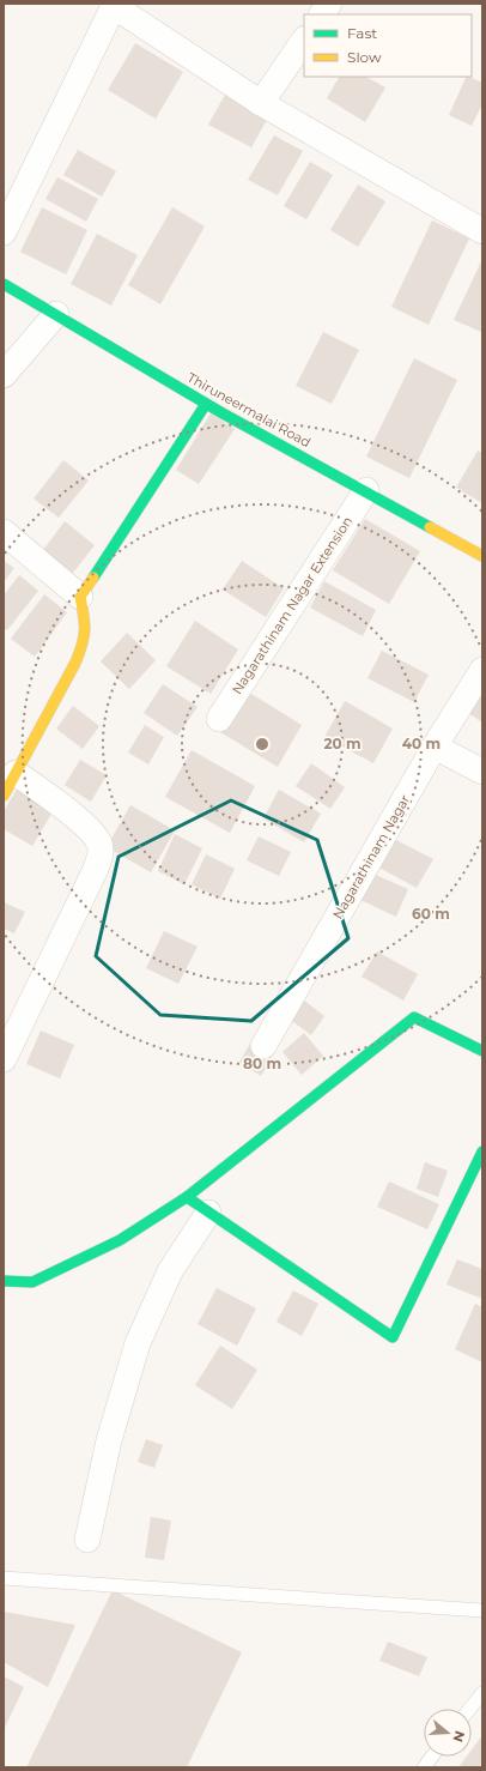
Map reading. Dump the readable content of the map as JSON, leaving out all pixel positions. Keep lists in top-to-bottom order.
{
  "streets": {
    "street": ["Thiruneermalai Road", "Nagarathinam Nagar Extension", "Nagarathinam Nagar"]
  },
  "crossings": [
    ["Thiruneermalai Road", "Nagarathinam Nagar Extension"]
  ],
  "legend": ["Fast", "Slow"],
  "north": "right",
  "rings": [
    "20 m",
    "40 m",
    "60 m",
    "80 m"
  ]
}
